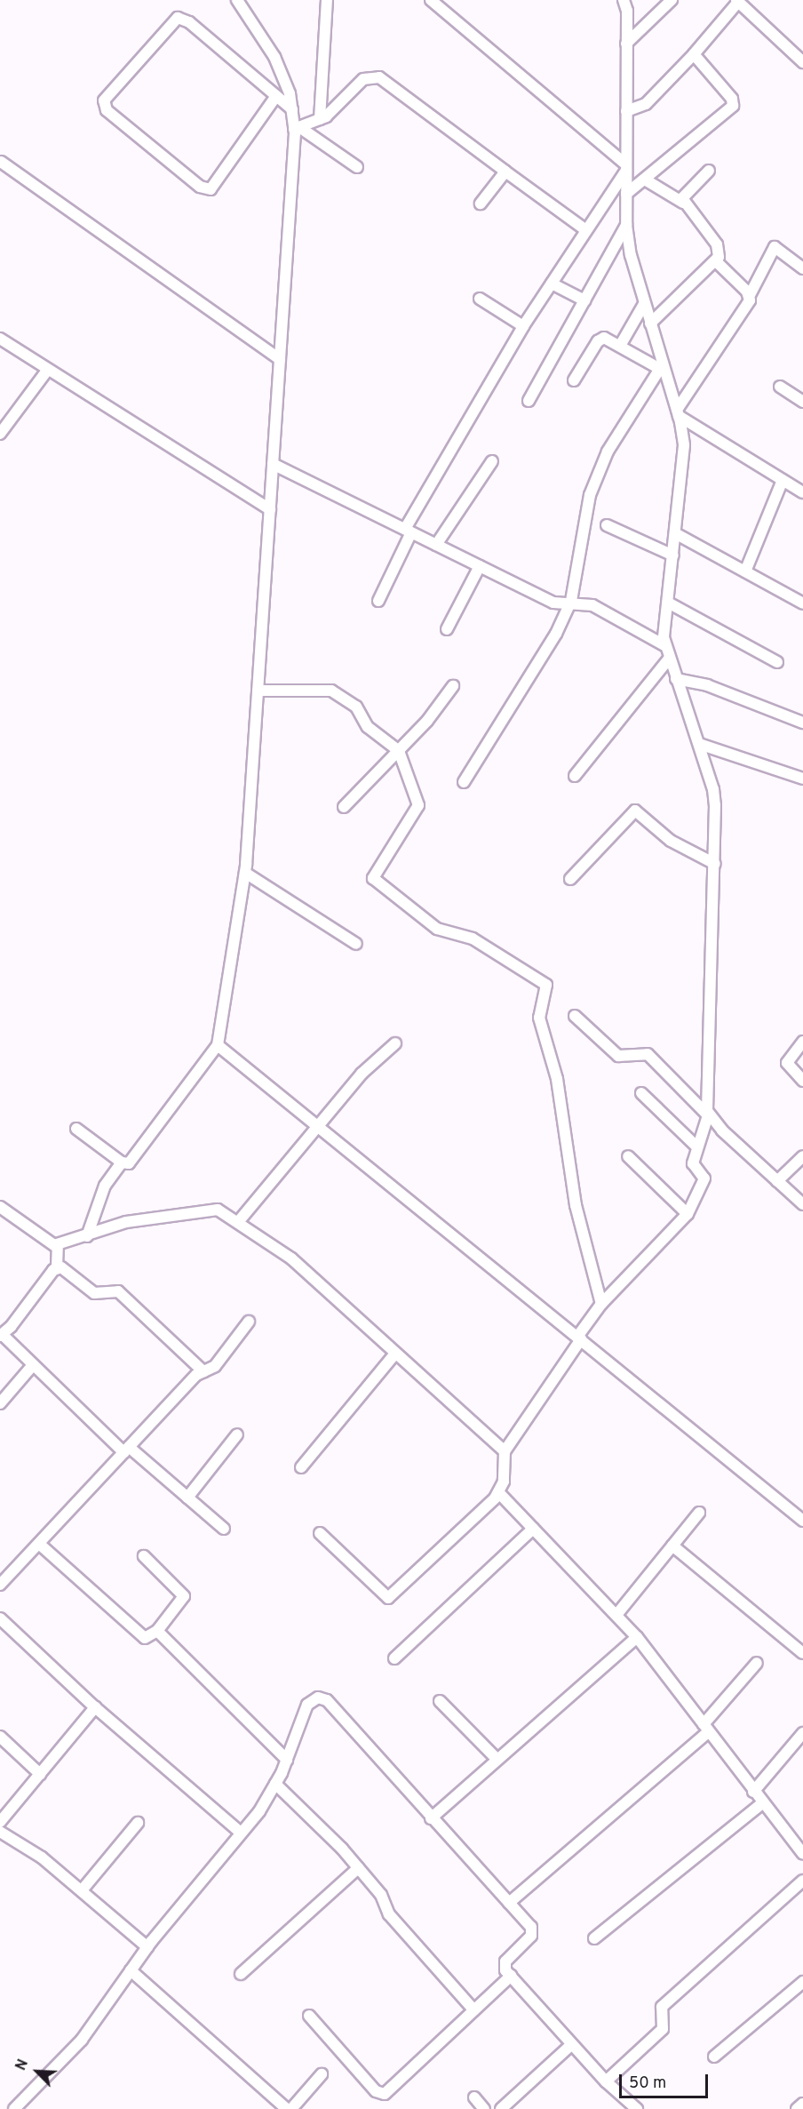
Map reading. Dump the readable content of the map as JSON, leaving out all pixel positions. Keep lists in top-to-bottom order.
{
  "scale_bar": "50 m",
  "north": "top left"
}
